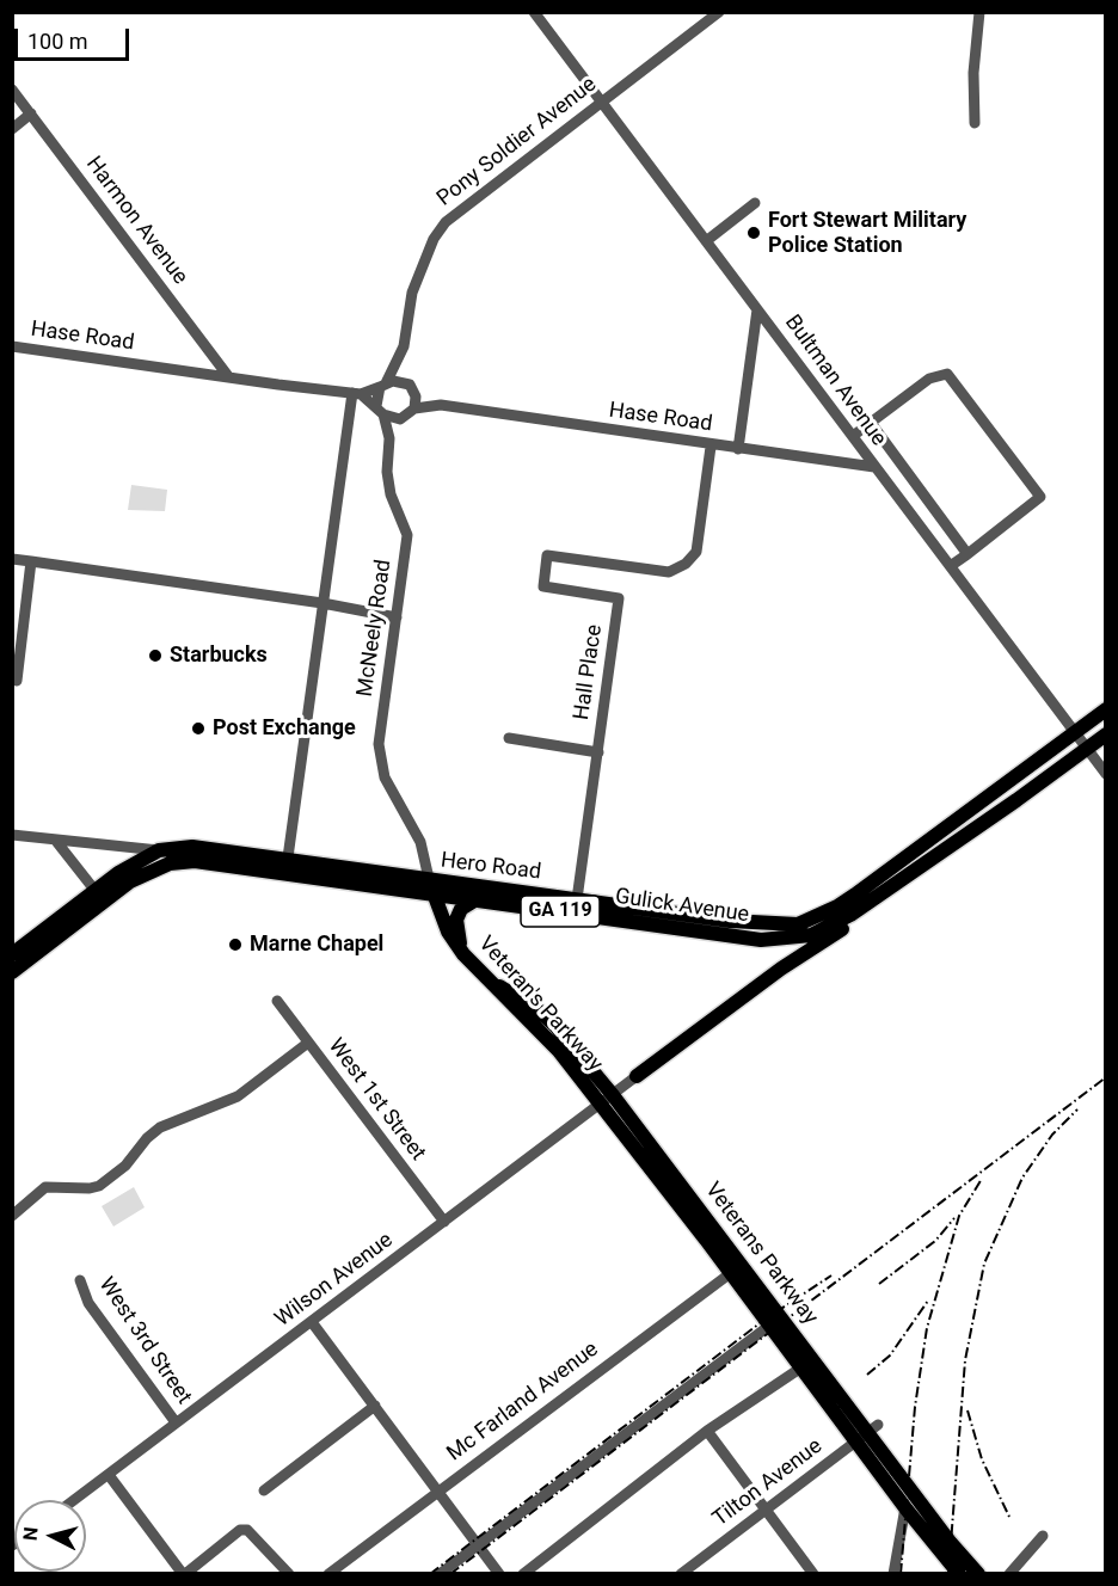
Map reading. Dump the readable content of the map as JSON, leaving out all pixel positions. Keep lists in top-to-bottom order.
{
  "streets": {
    "main road": [
      "Hero Road",
      "Gulick Avenue",
      "GA 119",
      "Veteran's Parkway",
      "Veterans Parkway"
    ],
    "street": [
      "Pony Soldier Avenue",
      "Harmon Avenue",
      "Hase Road",
      "Bultman Avenue",
      "McNeely Road",
      "Hall Place",
      "West 1st Street",
      "Wilson Avenue",
      "West 3rd Street",
      "Mc Farland Avenue",
      "Tilton Avenue"
    ]
  },
  "crossings": [
    ["Pony Soldier Avenue", "Bultman Avenue"],
    ["Harmon Avenue", "Hase Road"],
    ["Hase Road", "Bultman Avenue"],
    ["Hase Road", "Hall Place"],
    ["Bultman Avenue", "Hero Road"],
    ["Bultman Avenue", "Gulick Avenue"],
    ["Bultman Avenue", "GA 119"],
    ["McNeely Road", "Hero Road"],
    ["McNeely Road", "Gulick Avenue"],
    ["McNeely Road", "Veteran's Parkway"],
    ["Hall Place", "Hero Road"],
    ["Hero Road", "Gulick Avenue"],
    ["Hero Road", "GA 119"],
    ["Hero Road", "Veteran's Parkway"],
    ["Gulick Avenue", "Veteran's Parkway"],
    ["Veteran's Parkway", "Veterans Parkway"],
    ["Veteran's Parkway", "Wilson Avenue"],
    ["West 1st Street", "Wilson Avenue"],
    ["Veterans Parkway", "Wilson Avenue"],
    ["Veterans Parkway", "Mc Farland Avenue"],
    ["Veterans Parkway", "Tilton Avenue"],
    ["Wilson Avenue", "West 3rd Street"]
  ],
  "places": [
    "Fort Stewart Military Police Station",
    "Starbucks",
    "Post Exchange",
    "Marne Chapel"
  ],
  "scale_bar": "100 m",
  "north": "left"
}
